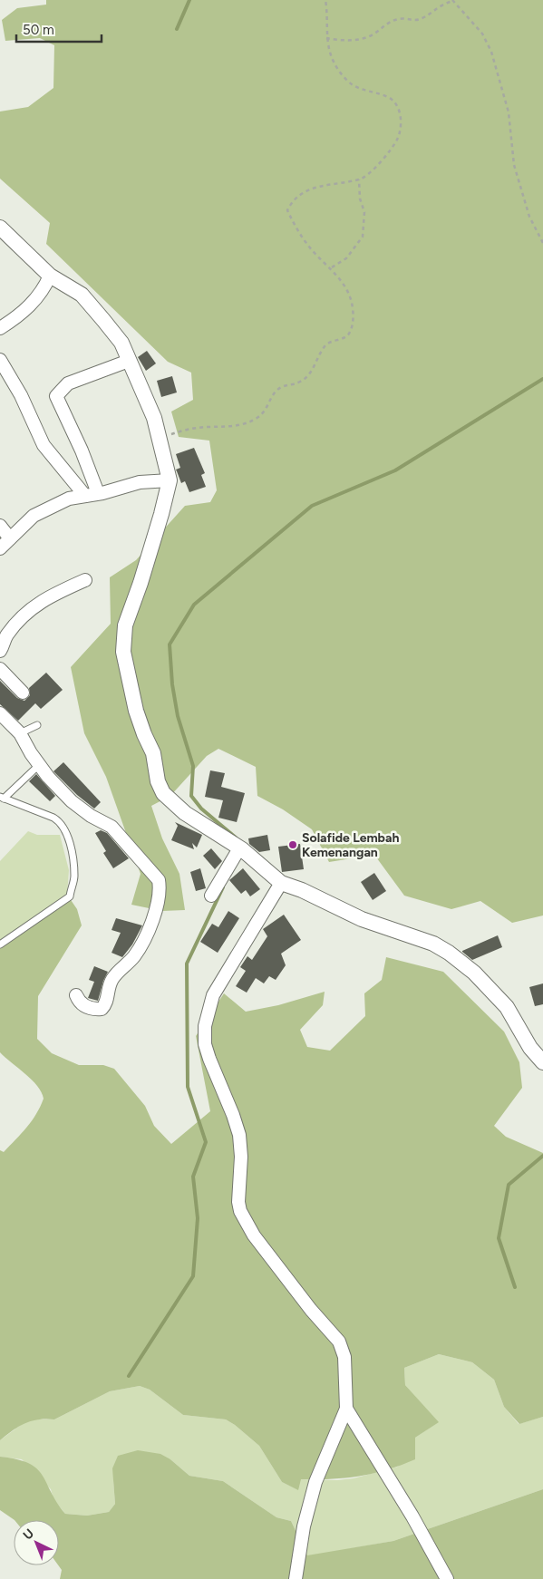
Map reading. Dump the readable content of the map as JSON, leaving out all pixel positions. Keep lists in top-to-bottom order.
{
  "places": ["Solafide Lembah Kemenangan"],
  "scale_bar": "50 m",
  "north": "top left"
}
